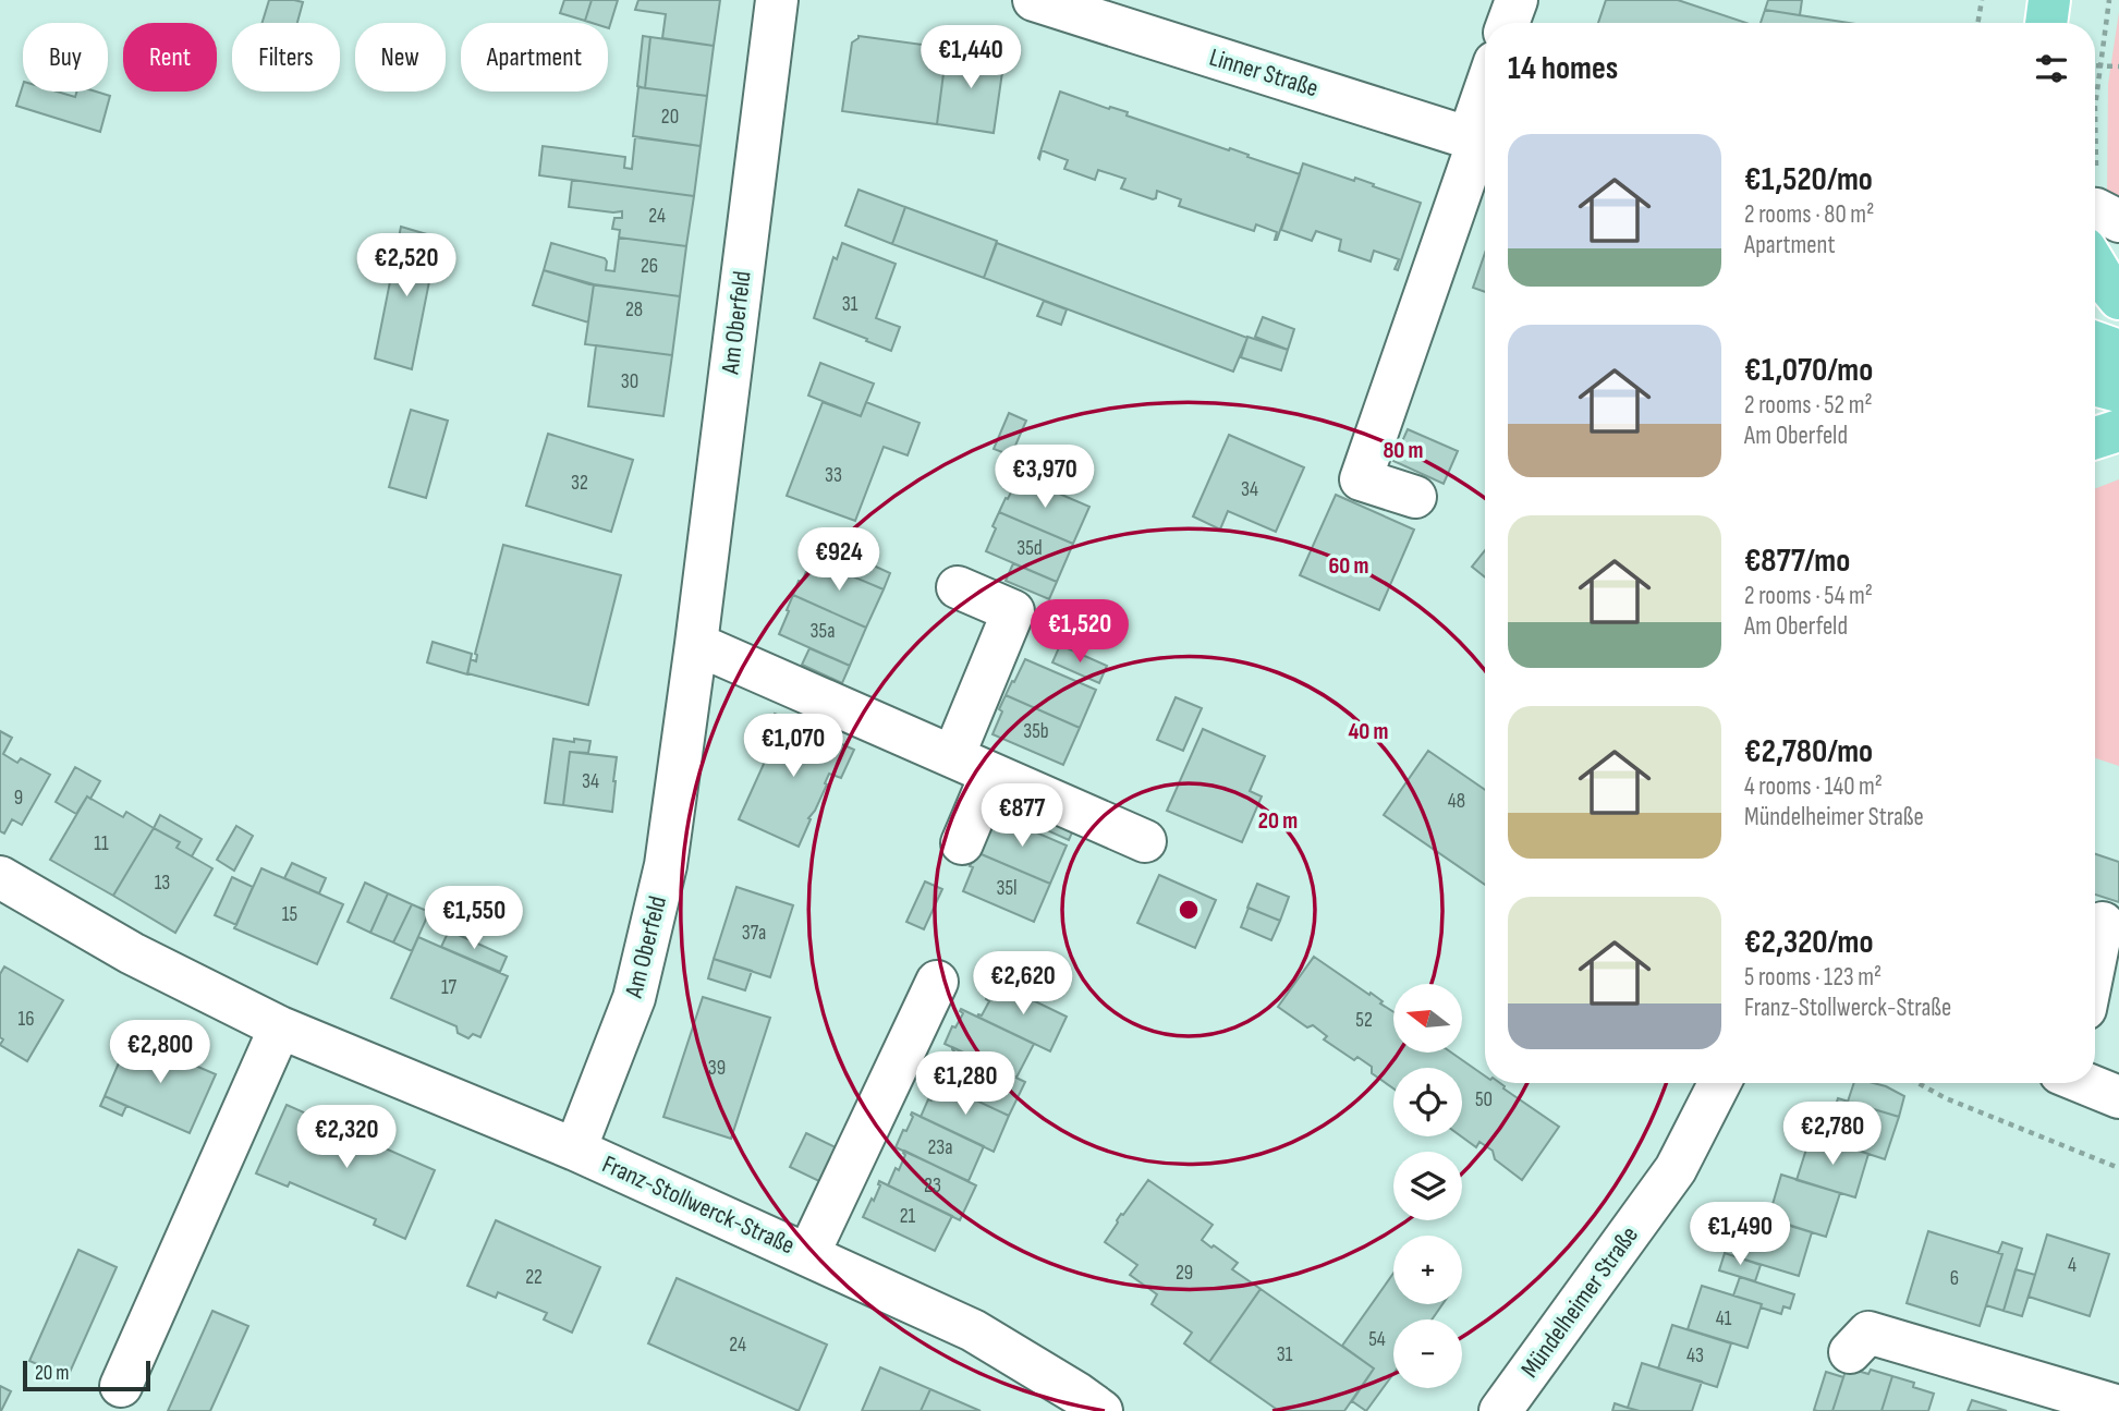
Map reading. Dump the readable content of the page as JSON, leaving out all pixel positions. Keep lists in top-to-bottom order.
{
  "streets": {
    "street": [
      "Linner Straße",
      "Am Oberfeld",
      "Franz-Stollwerck-Straße",
      "Mündelheimer Straße"
    ]
  },
  "crossings": [
    ["Am Oberfeld", "Franz-Stollwerck-Straße"]
  ],
  "house_numbers": [
    "20",
    "24",
    "26",
    "31",
    "28",
    "30",
    "33",
    "32",
    "34",
    "35d",
    "35a",
    "35b",
    "34",
    "9",
    "48",
    "11",
    "13",
    "35l",
    "15",
    "37a",
    "17",
    "16",
    "52",
    "39",
    "50",
    "23a",
    "23",
    "21",
    "4",
    "29",
    "22",
    "6",
    "41",
    "54",
    "24",
    "31",
    "43"
  ],
  "scale_bar": "20 m",
  "north": "left",
  "page": {
    "chip": [
      "Buy",
      "Rent",
      "Filters",
      "New",
      "Apartment"
    ],
    "heading": "14 homes",
    "price": [
      "€1,440",
      "€2,520",
      "€3,970",
      "€924",
      "€1,520",
      "€1,070",
      "€877",
      "€1,550",
      "€2,620",
      "€2,800",
      "€1,280",
      "€2,780",
      "€2,320",
      "€1,490"
    ],
    "list": [
      {
        "name": "€1,520/mo",
        "note": "2 rooms · 80 m² · Apartment"
      },
      {
        "name": "€1,070/mo",
        "note": "2 rooms · 52 m² · Am Oberfeld"
      },
      {
        "name": "€877/mo",
        "note": "2 rooms · 54 m² · Am Oberfeld"
      },
      {
        "name": "€2,780/mo",
        "note": "4 rooms · 140 m² · Mündelheimer Straße"
      },
      {
        "name": "€2,320/mo",
        "note": "5 rooms · 123 m² · Franz-Stollwerck-Straße"
      }
    ],
    "map_buttons": ["+", "−"],
    "scale": "20 m"
  },
  "rings": [
    "80 m",
    "60 m",
    "40 m",
    "20 m"
  ]
}
